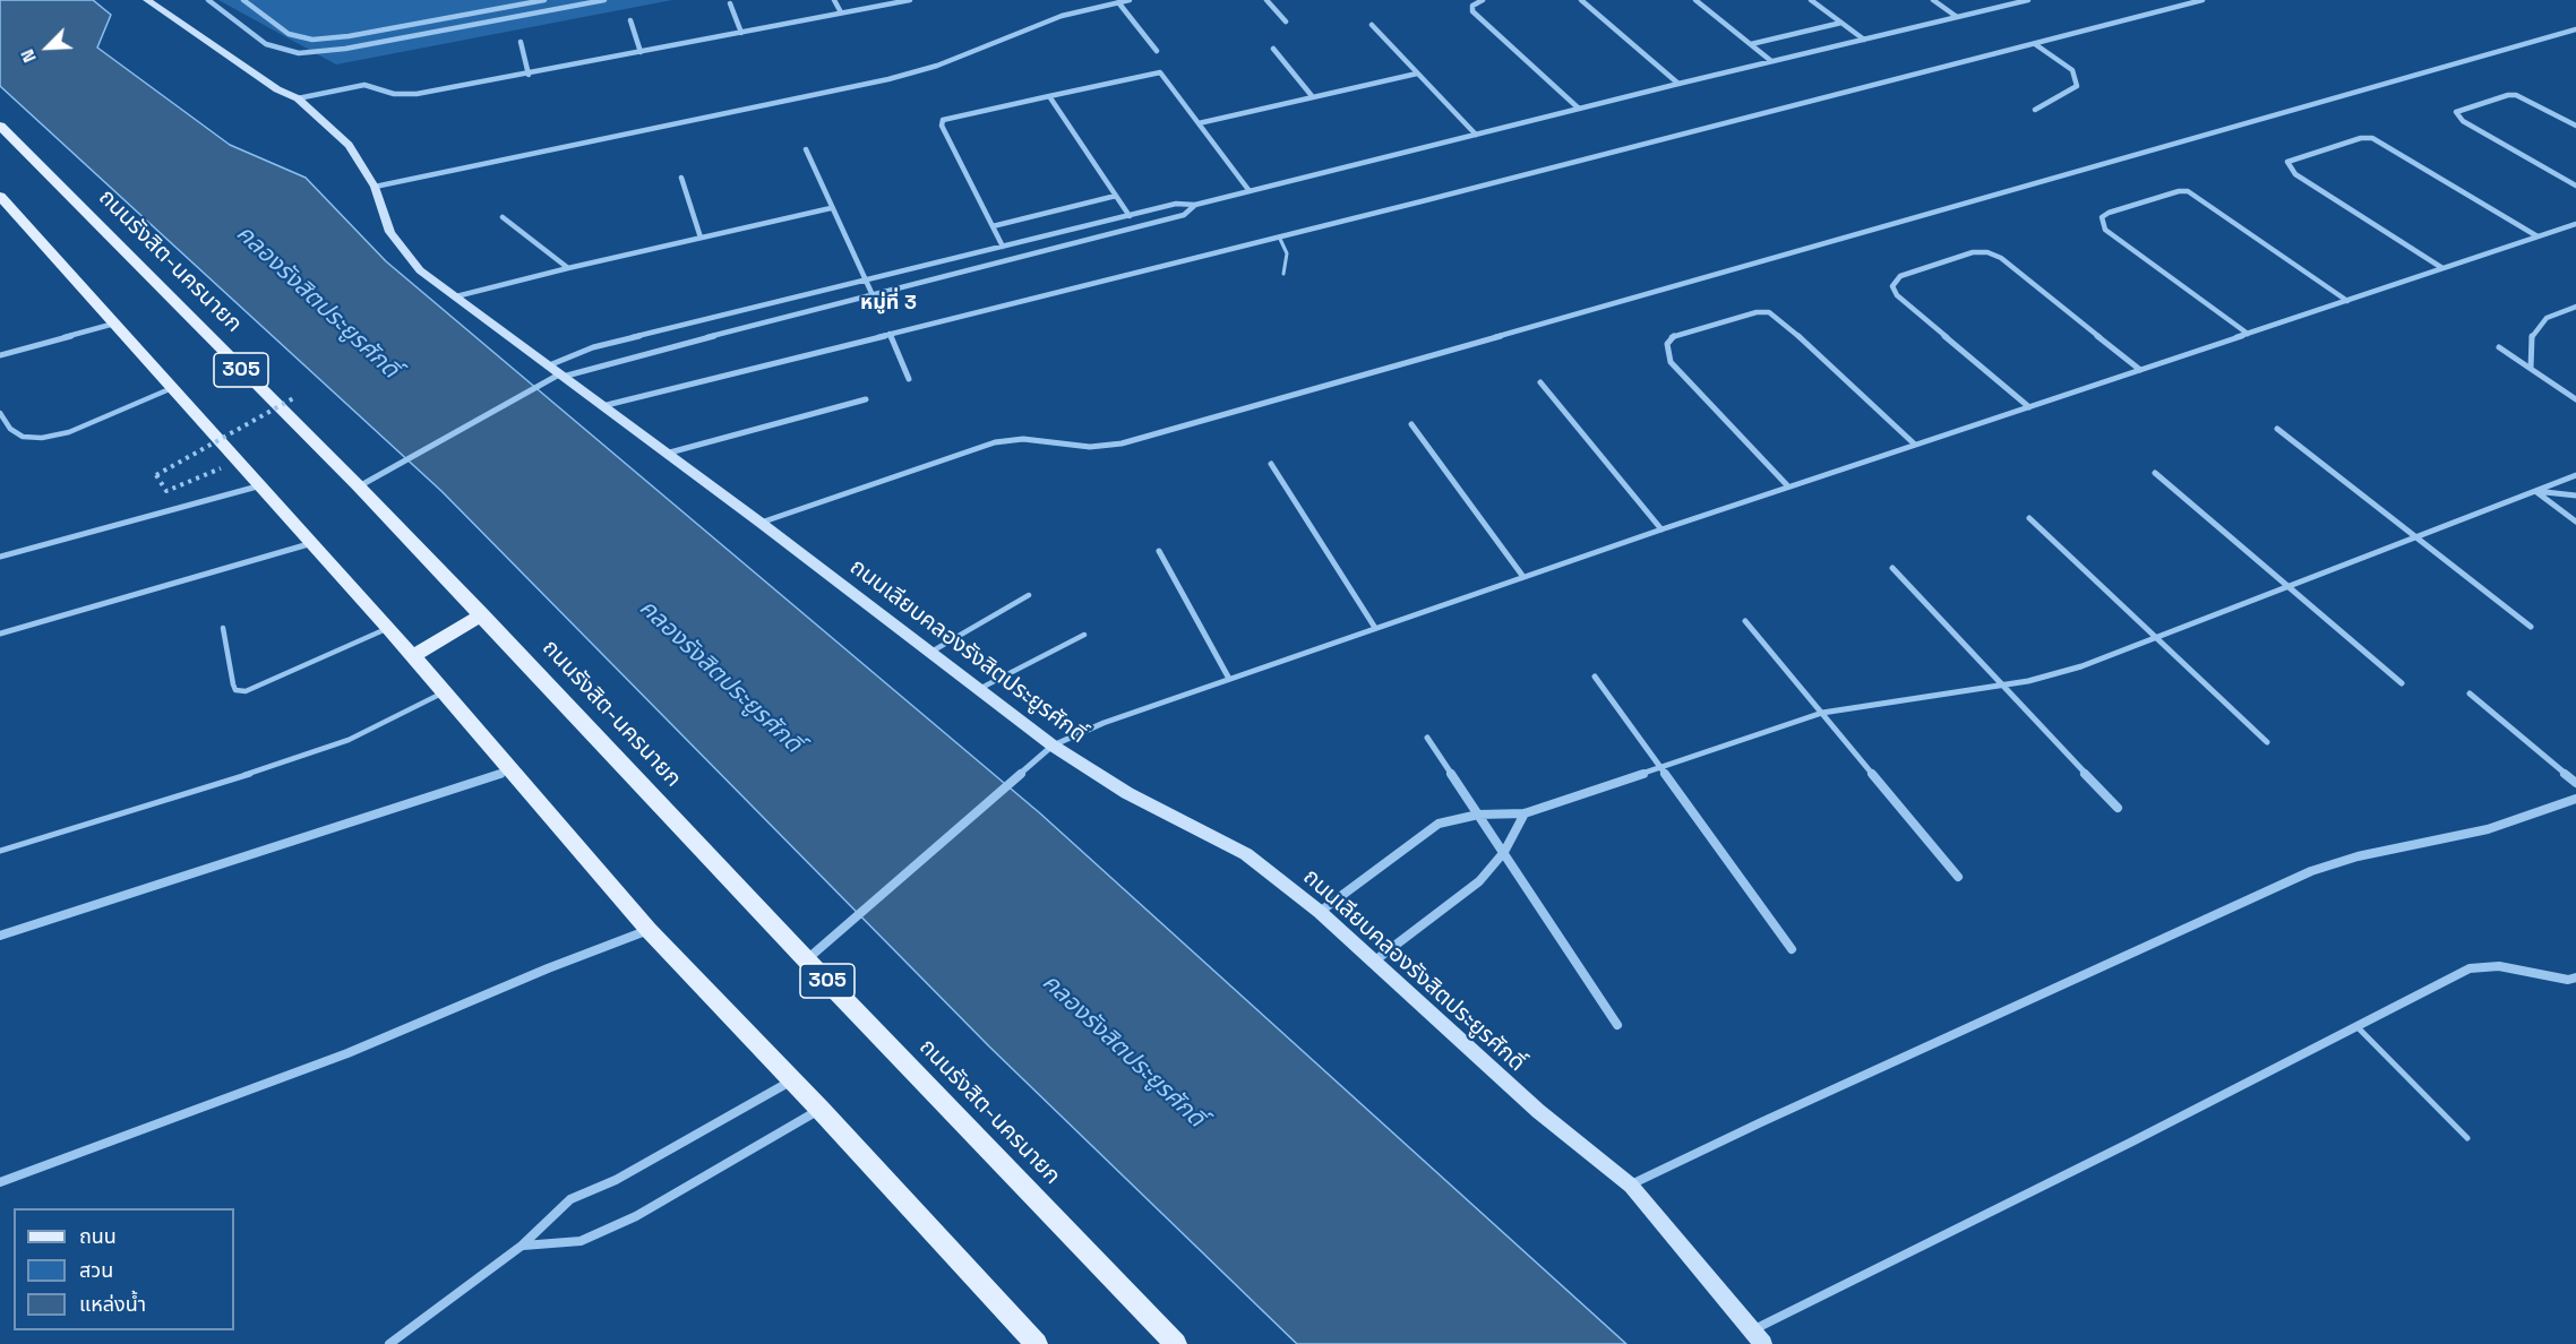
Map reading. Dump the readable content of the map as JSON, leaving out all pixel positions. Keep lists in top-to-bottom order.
{
  "streets": {
    "main road": ["ถนนรังสิต-นครนายก", "305"],
    "street": ["ถนนเลียบคลองรังสิตประยูรศักดิ์"]
  },
  "districts": ["หมู่ที่ 3"],
  "water": ["คลองรังสิตประยูรศักดิ์"],
  "legend": ["ถนน", "สวน", "แหล่งน้ำ"],
  "north": "bottom left"
}
